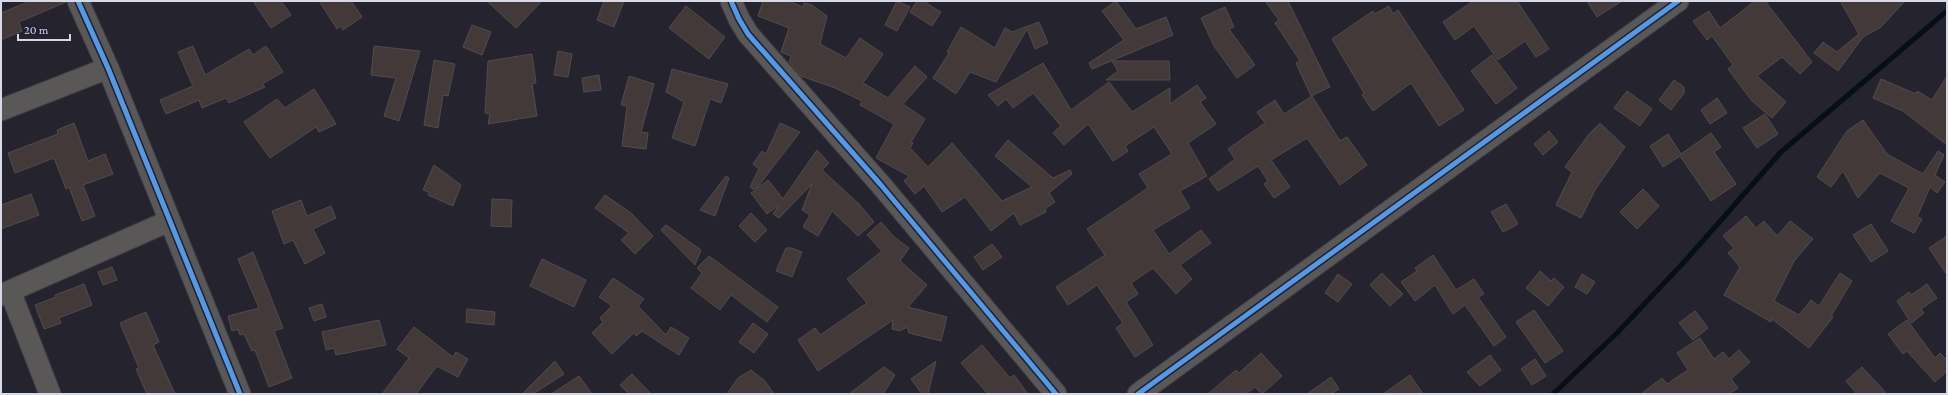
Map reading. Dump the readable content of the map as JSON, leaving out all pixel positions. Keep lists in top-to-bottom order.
{
  "scale_bar": "20 m"
}
